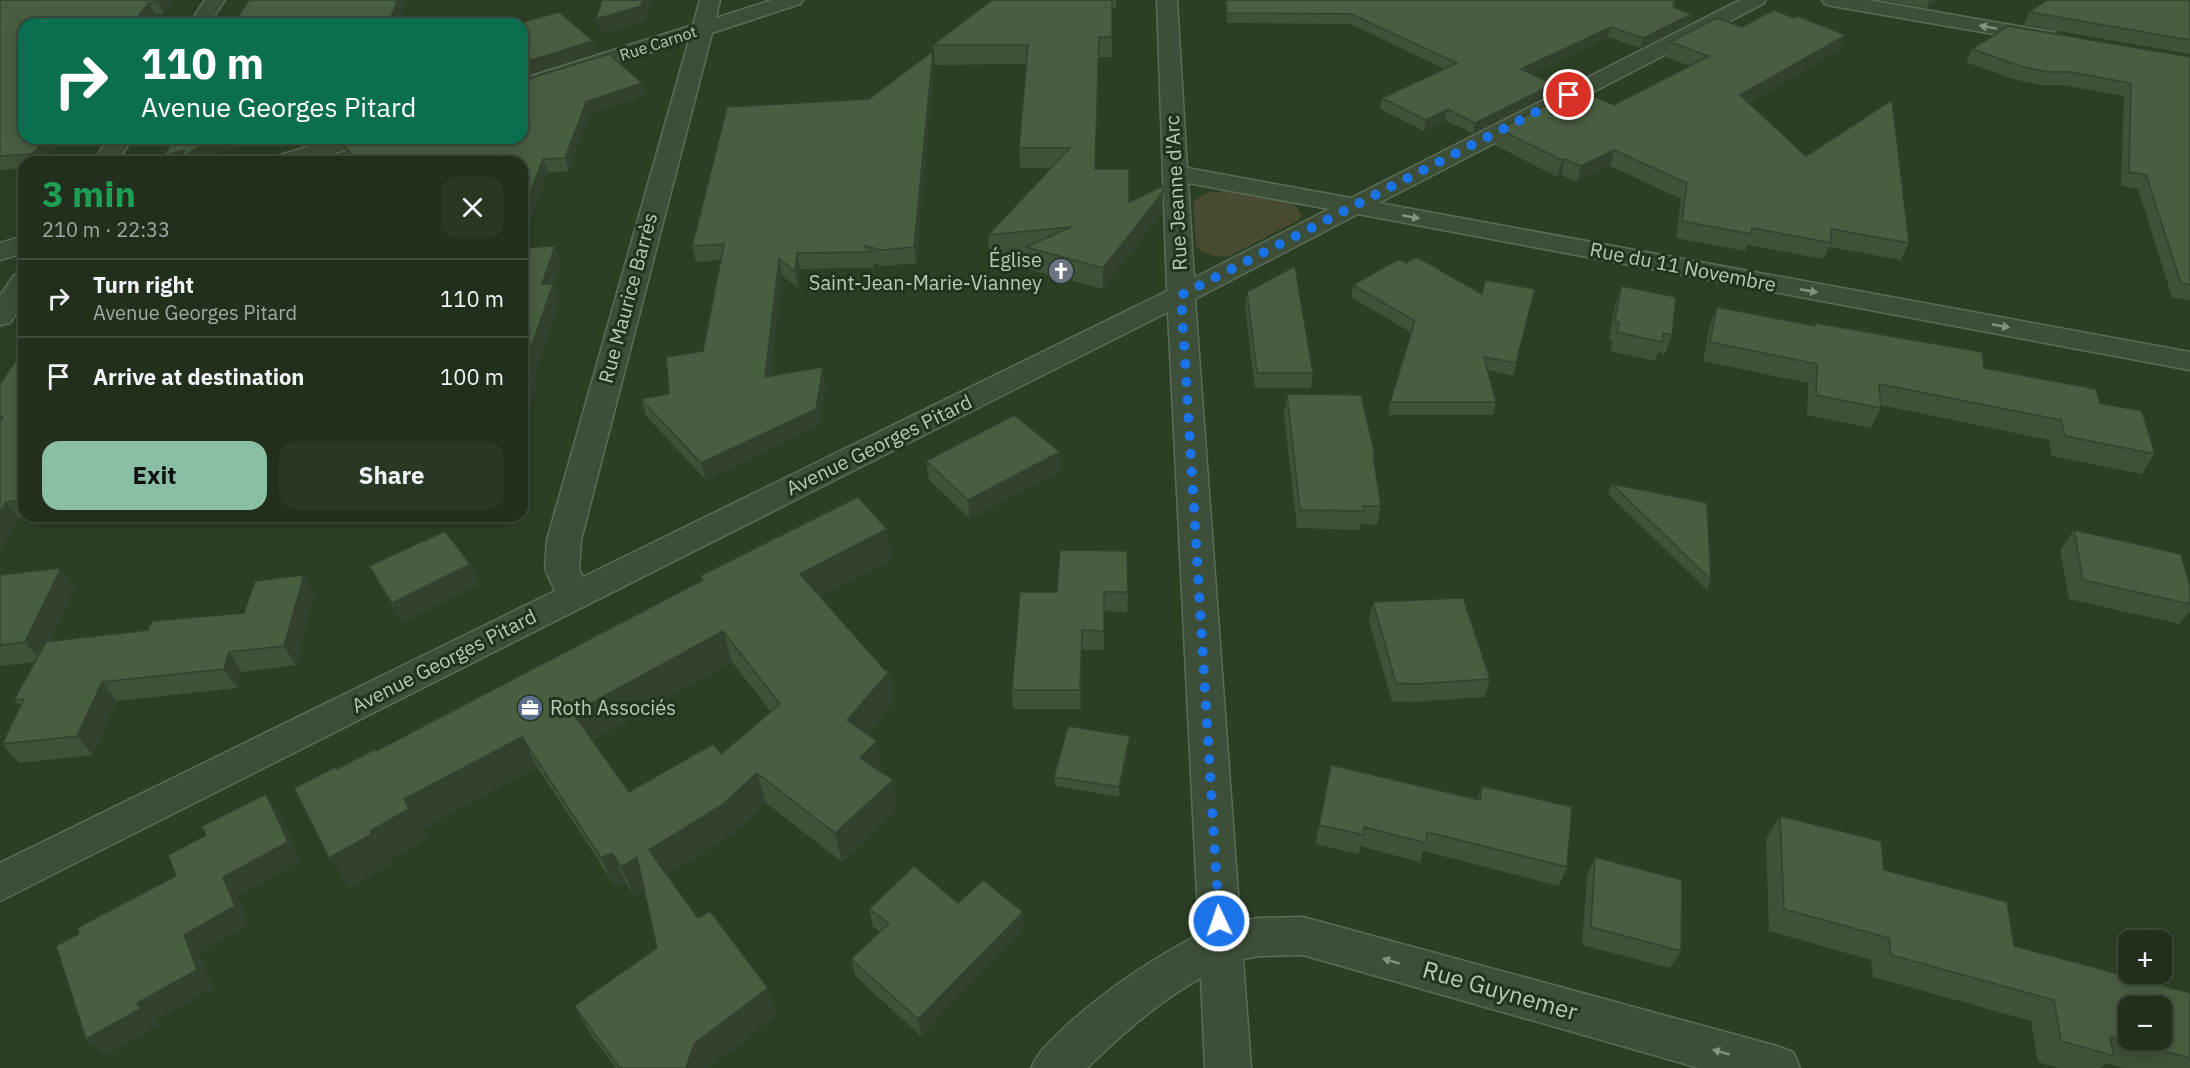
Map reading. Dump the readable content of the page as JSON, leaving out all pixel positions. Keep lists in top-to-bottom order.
{
  "streets": {
    "street": [
      "Rue Carnot",
      "Rue Jeanne d'Arc",
      "Rue du 11 Novembre",
      "Rue Maurice Barrès",
      "Avenue Georges Pitard",
      "Rue Guynemer"
    ]
  },
  "crossings": [
    ["Rue Carnot", "Rue Maurice Barrès"],
    ["Rue Jeanne d'Arc", "Rue du 11 Novembre"],
    ["Rue Jeanne d'Arc", "Avenue Georges Pitard"],
    ["Rue Jeanne d'Arc", "Rue Guynemer"],
    ["Rue du 11 Novembre", "Avenue Georges Pitard"],
    ["Rue Maurice Barrès", "Avenue Georges Pitard"]
  ],
  "one_way": ["Rue du 11 Novembre", "Rue Guynemer"],
  "places": {
    "church": ["Église Saint-Jean-Marie-Vianney"],
    "office": ["Roth Associés"]
  },
  "page": {
    "turn": ["110 m", "Avenue Georges Pitard"],
    "heading": ["3 min", "210 m · 22:33"],
    "list": [
      {
        "name": "Turn right",
        "note": "Avenue Georges Pitard",
        "value": "110 m"
      },
      {
        "name": "Arrive at destination",
        "value": "100 m"
      }
    ],
    "buttons": ["Exit", "Share"],
    "map_buttons": ["+", "−"]
  }
}
